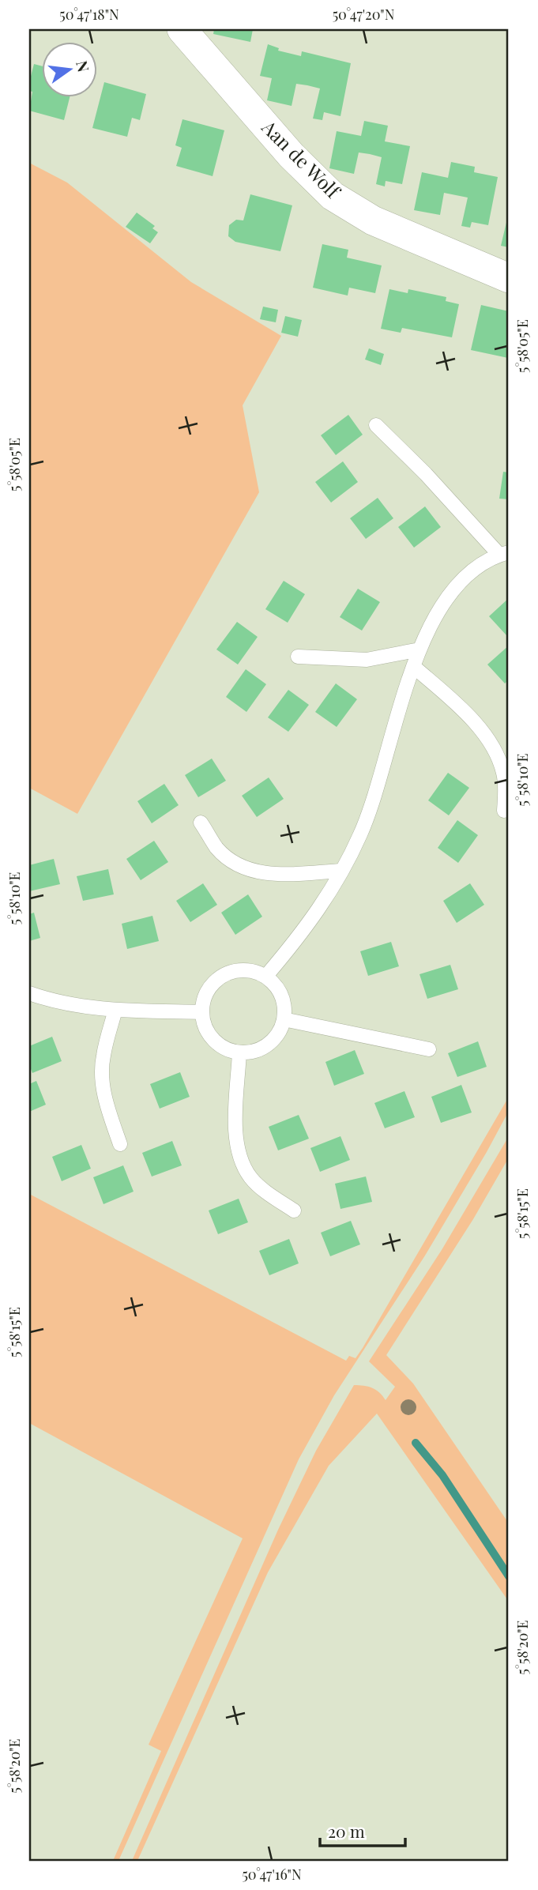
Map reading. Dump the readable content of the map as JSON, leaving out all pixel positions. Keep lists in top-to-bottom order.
{
  "streets": {
    "street": ["Aan de Wolf"]
  },
  "scale_bar": "20 m",
  "north": "right",
  "coordinates": [
    "50°47'18\"N",
    "50°47'20\"N",
    "5°58'05\"E",
    "5°58'10\"E",
    "5°58'15\"E",
    "5°58'20\"E",
    "50°47'16\"N"
  ]
}
